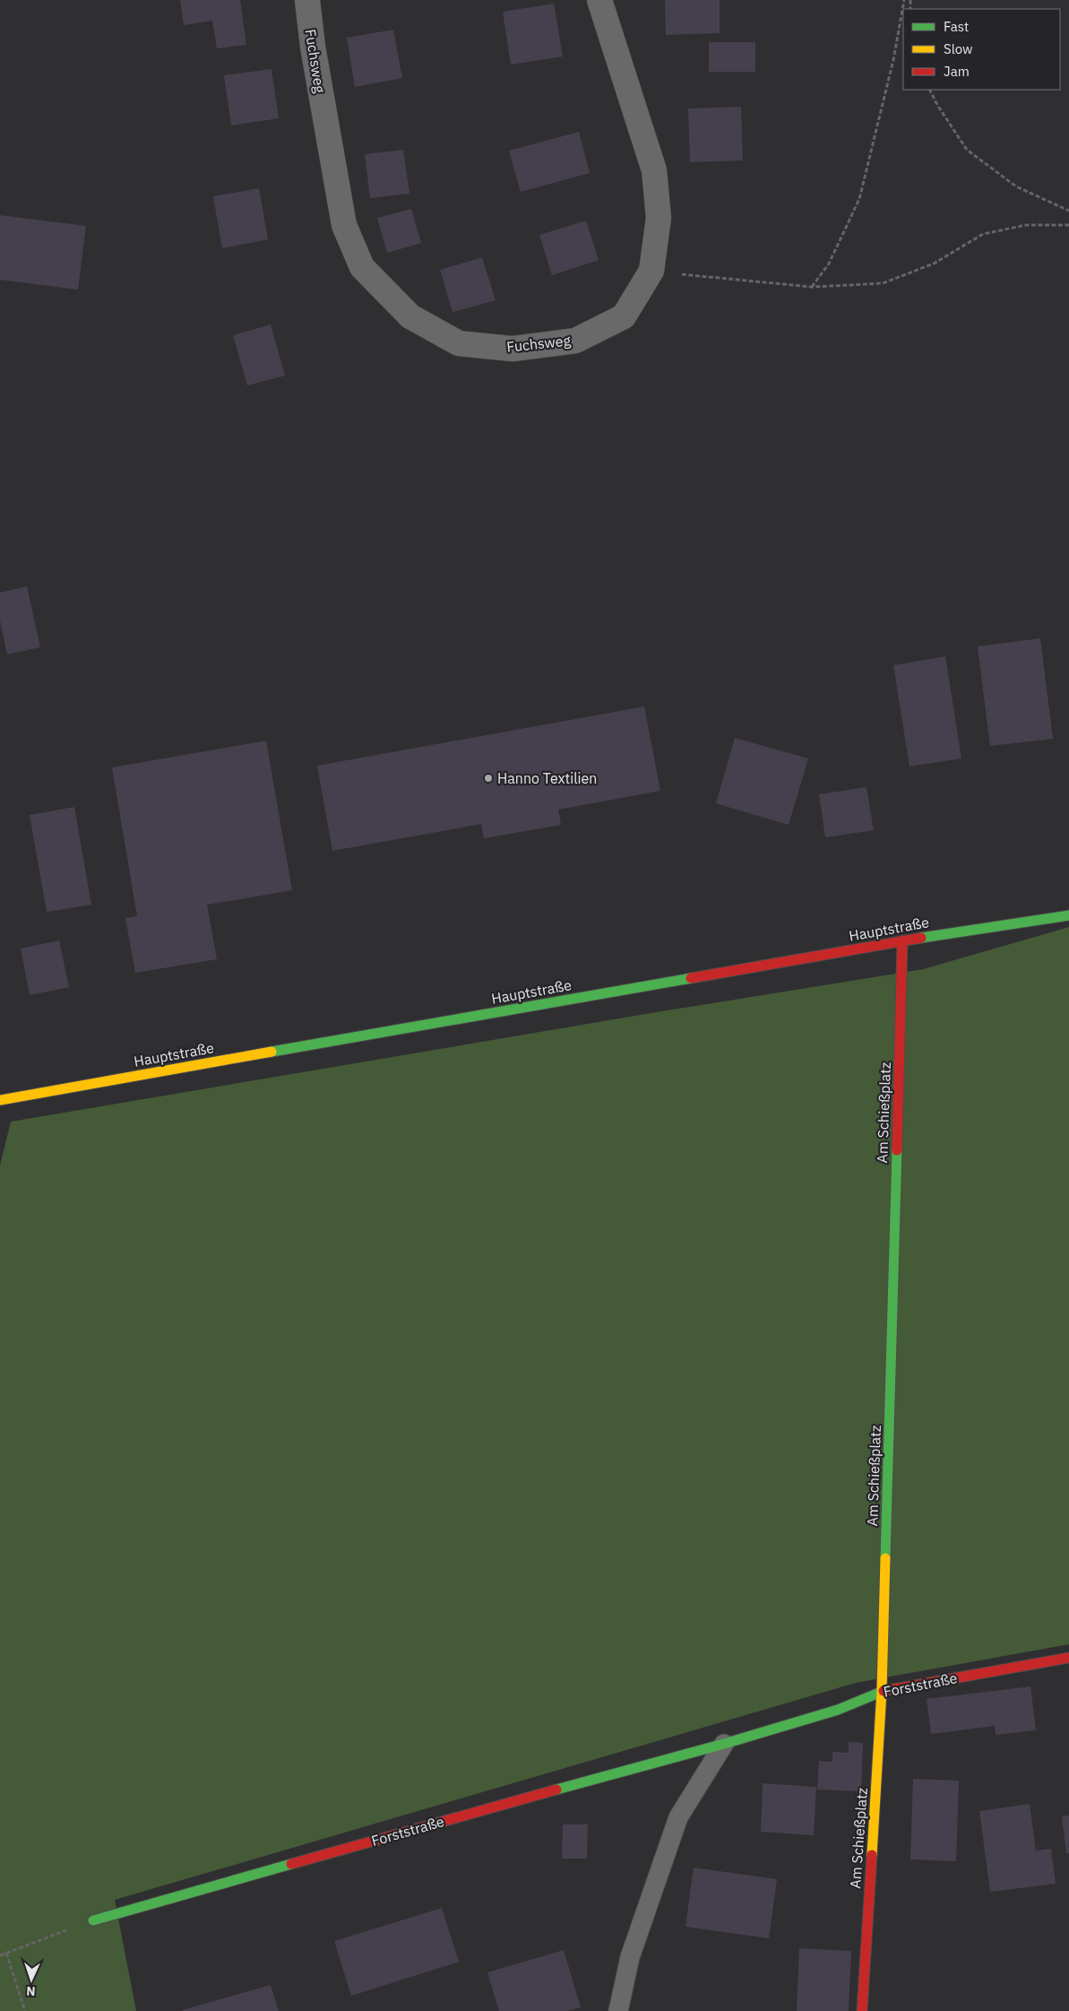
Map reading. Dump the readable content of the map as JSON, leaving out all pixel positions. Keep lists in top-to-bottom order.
{
  "streets": {
    "street": [
      "Fuchsweg",
      "Hauptstraße",
      "Am Schießplatz",
      "Forststraße"
    ]
  },
  "crossings": [
    ["Hauptstraße", "Am Schießplatz"],
    ["Am Schießplatz", "Forststraße"]
  ],
  "places": ["Hanno Textilien"],
  "legend": ["Fast", "Slow", "Jam"],
  "north": "bottom"
}
